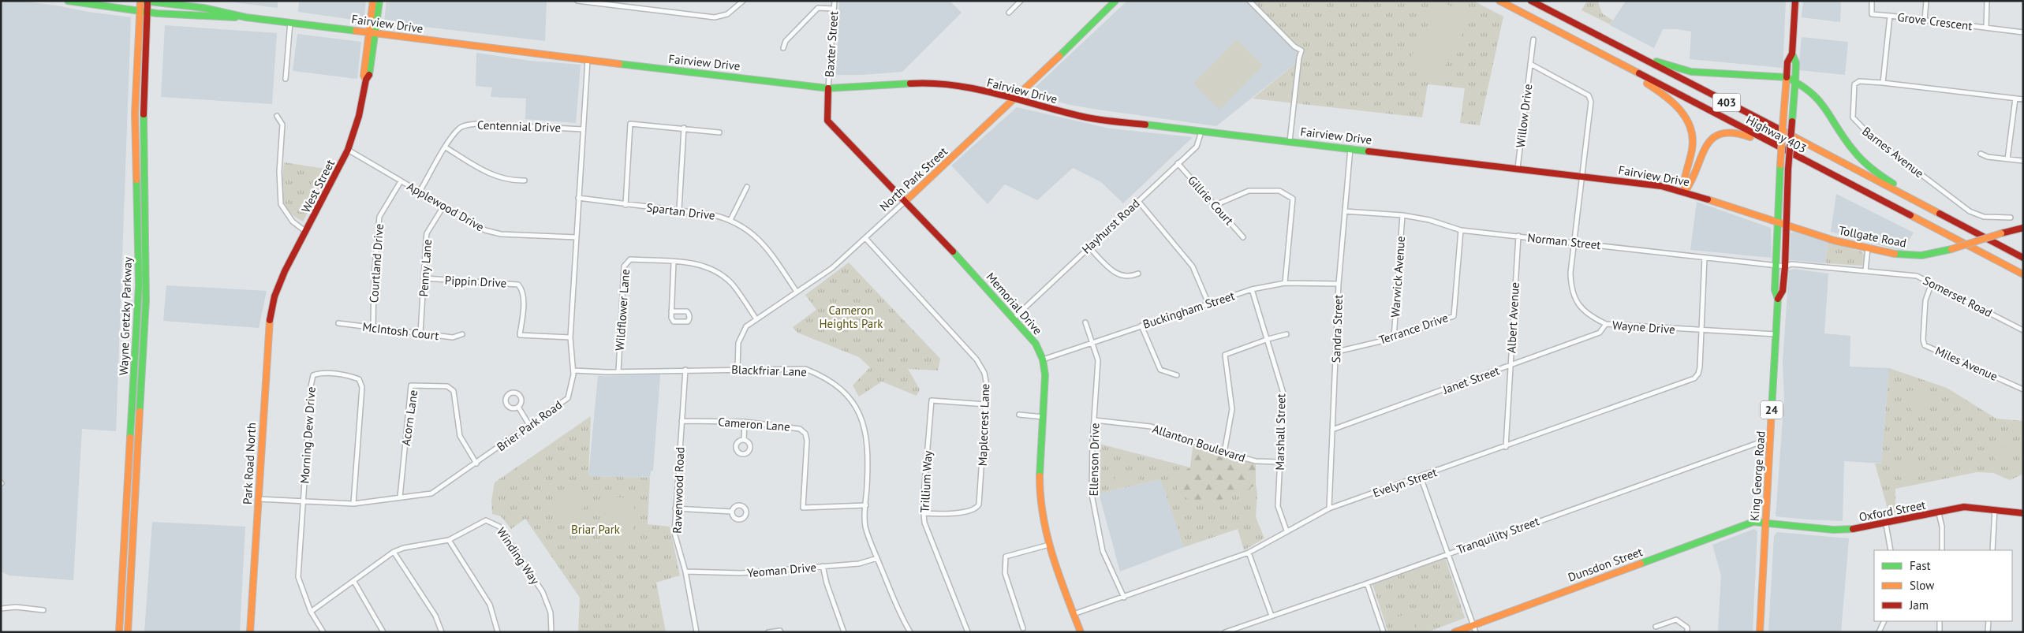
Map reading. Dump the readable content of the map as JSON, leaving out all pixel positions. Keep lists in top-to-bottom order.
{
  "streets": {
    "main road": [
      "Fairview Drive",
      "403",
      "Highway 403",
      "North Park Street",
      "West Street",
      "Tollgate Road",
      "Memorial Drive",
      "Wayne Gretzky Parkway",
      "24",
      "Park Road North",
      "King George Road",
      "Oxford Street",
      "Dunsdon Street"
    ],
    "street": [
      "Grove Crescent",
      "Baxter Street",
      "Willow Drive",
      "Centennial Drive",
      "Barnes Avenue",
      "Gillrie Court",
      "Applewood Drive",
      "Spartan Drive",
      "Hayhurst Road",
      "Norman Street",
      "Courtland Drive",
      "Penny Lane",
      "Warwick Avenue",
      "Pippin Drive",
      "Somerset Road",
      "Wildflower Lane",
      "Buckingham Street",
      "Albert Avenue",
      "Wayne Drive",
      "Sandra Street",
      "Terrance Drive",
      "McIntosh Court",
      "Miles Avenue",
      "Blackfriar Lane",
      "Janet Street",
      "Acorn Lane",
      "Cameron Lane",
      "Maplecrest Lane",
      "Brier Park Road",
      "Marshall Street",
      "Morning Dew Drive",
      "Allanton Boulevard",
      "Ellenson Drive",
      "Trillium Way",
      "Evelyn Street",
      "Ravenwood Road",
      "Tranquility Street",
      "Winding Way",
      "Yeoman Drive"
    ]
  },
  "crossings": [
    ["Grove Crescent", "Barnes Avenue"],
    ["Fairview Drive", "Baxter Street"],
    ["Fairview Drive", "Willow Drive"],
    ["Fairview Drive", "North Park Street"],
    ["Fairview Drive", "West Street"],
    ["Fairview Drive", "Hayhurst Road"],
    ["Fairview Drive", "Tollgate Road"],
    ["Fairview Drive", "Memorial Drive"],
    ["Fairview Drive", "Wayne Drive"],
    ["Fairview Drive", "Sandra Street"],
    ["Fairview Drive", "Brier Park Road"],
    ["Fairview Drive", "King George Road"],
    ["Baxter Street", "Memorial Drive"],
    ["Willow Drive", "Wayne Drive"],
    ["Centennial Drive", "Applewood Drive"],
    ["Centennial Drive", "Brier Park Road"],
    ["North Park Street", "Spartan Drive"],
    ["North Park Street", "Memorial Drive"],
    ["North Park Street", "Wildflower Lane"],
    ["North Park Street", "Blackfriar Lane"],
    ["North Park Street", "Maplecrest Lane"],
    ["West Street", "Applewood Drive"],
    ["West Street", "Park Road North"],
    ["Gillrie Court", "Hayhurst Road"],
    ["Applewood Drive", "Courtland Drive"],
    ["Applewood Drive", "Penny Lane"],
    ["Applewood Drive", "Brier Park Road"],
    ["Spartan Drive", "Brier Park Road"],
    ["Hayhurst Road", "Memorial Drive"],
    ["Tollgate Road", "King George Road"],
    ["Norman Street", "Warwick Avenue"],
    ["Norman Street", "Somerset Road"],
    ["Norman Street", "Albert Avenue"],
    ["Norman Street", "Wayne Drive"],
    ["Norman Street", "Sandra Street"],
    ["Norman Street", "Terrance Drive"],
    ["Norman Street", "King George Road"],
    ["Norman Street", "Evelyn Street"],
    ["Courtland Drive", "McIntosh Court"],
    ["Penny Lane", "Pippin Drive"],
    ["Penny Lane", "McIntosh Court"],
    ["Warwick Avenue", "Terrance Drive"],
    ["Pippin Drive", "Brier Park Road"],
    ["Somerset Road", "Miles Avenue"],
    ["Somerset Road", "King George Road"],
    ["Memorial Drive", "Buckingham Street"],
    ["Memorial Drive", "Evelyn Street"],
    ["Wildflower Lane", "Blackfriar Lane"],
    ["Buckingham Street", "Sandra Street"],
    ["Buckingham Street", "Marshall Street"],
    ["Buckingham Street", "Ellenson Drive"],
    ["Albert Avenue", "Janet Street"],
    ["Albert Avenue", "Evelyn Street"],
    ["Wayne Drive", "Janet Street"],
    ["Wayne Drive", "King George Road"],
    ["Wayne Drive", "Evelyn Street"],
    ["Sandra Street", "Terrance Drive"],
    ["Sandra Street", "Janet Street"],
    ["Sandra Street", "Evelyn Street"],
    ["Blackfriar Lane", "Cameron Lane"],
    ["Blackfriar Lane", "Brier Park Road"],
    ["Blackfriar Lane", "Ravenwood Road"],
    ["Blackfriar Lane", "Yeoman Drive"],
    ["Acorn Lane", "Brier Park Road"],
    ["Cameron Lane", "Ravenwood Road"],
    ["Maplecrest Lane", "Trillium Way"],
    ["Brier Park Road", "Morning Dew Drive"],
    ["Brier Park Road", "Park Road North"],
    ["Marshall Street", "Allanton Boulevard"],
    ["Marshall Street", "Evelyn Street"],
    ["Allanton Boulevard", "Ellenson Drive"],
    ["Ellenson Drive", "Evelyn Street"],
    ["King George Road", "Oxford Street"],
    ["King George Road", "Tranquility Street"],
    ["King George Road", "Dunsdon Street"],
    ["Ravenwood Road", "Yeoman Drive"],
    ["Oxford Street", "Dunsdon Street"]
  ],
  "parks": ["Cameron Heights Park", "Briar Park"],
  "legend": ["Fast", "Slow", "Jam"]
}
